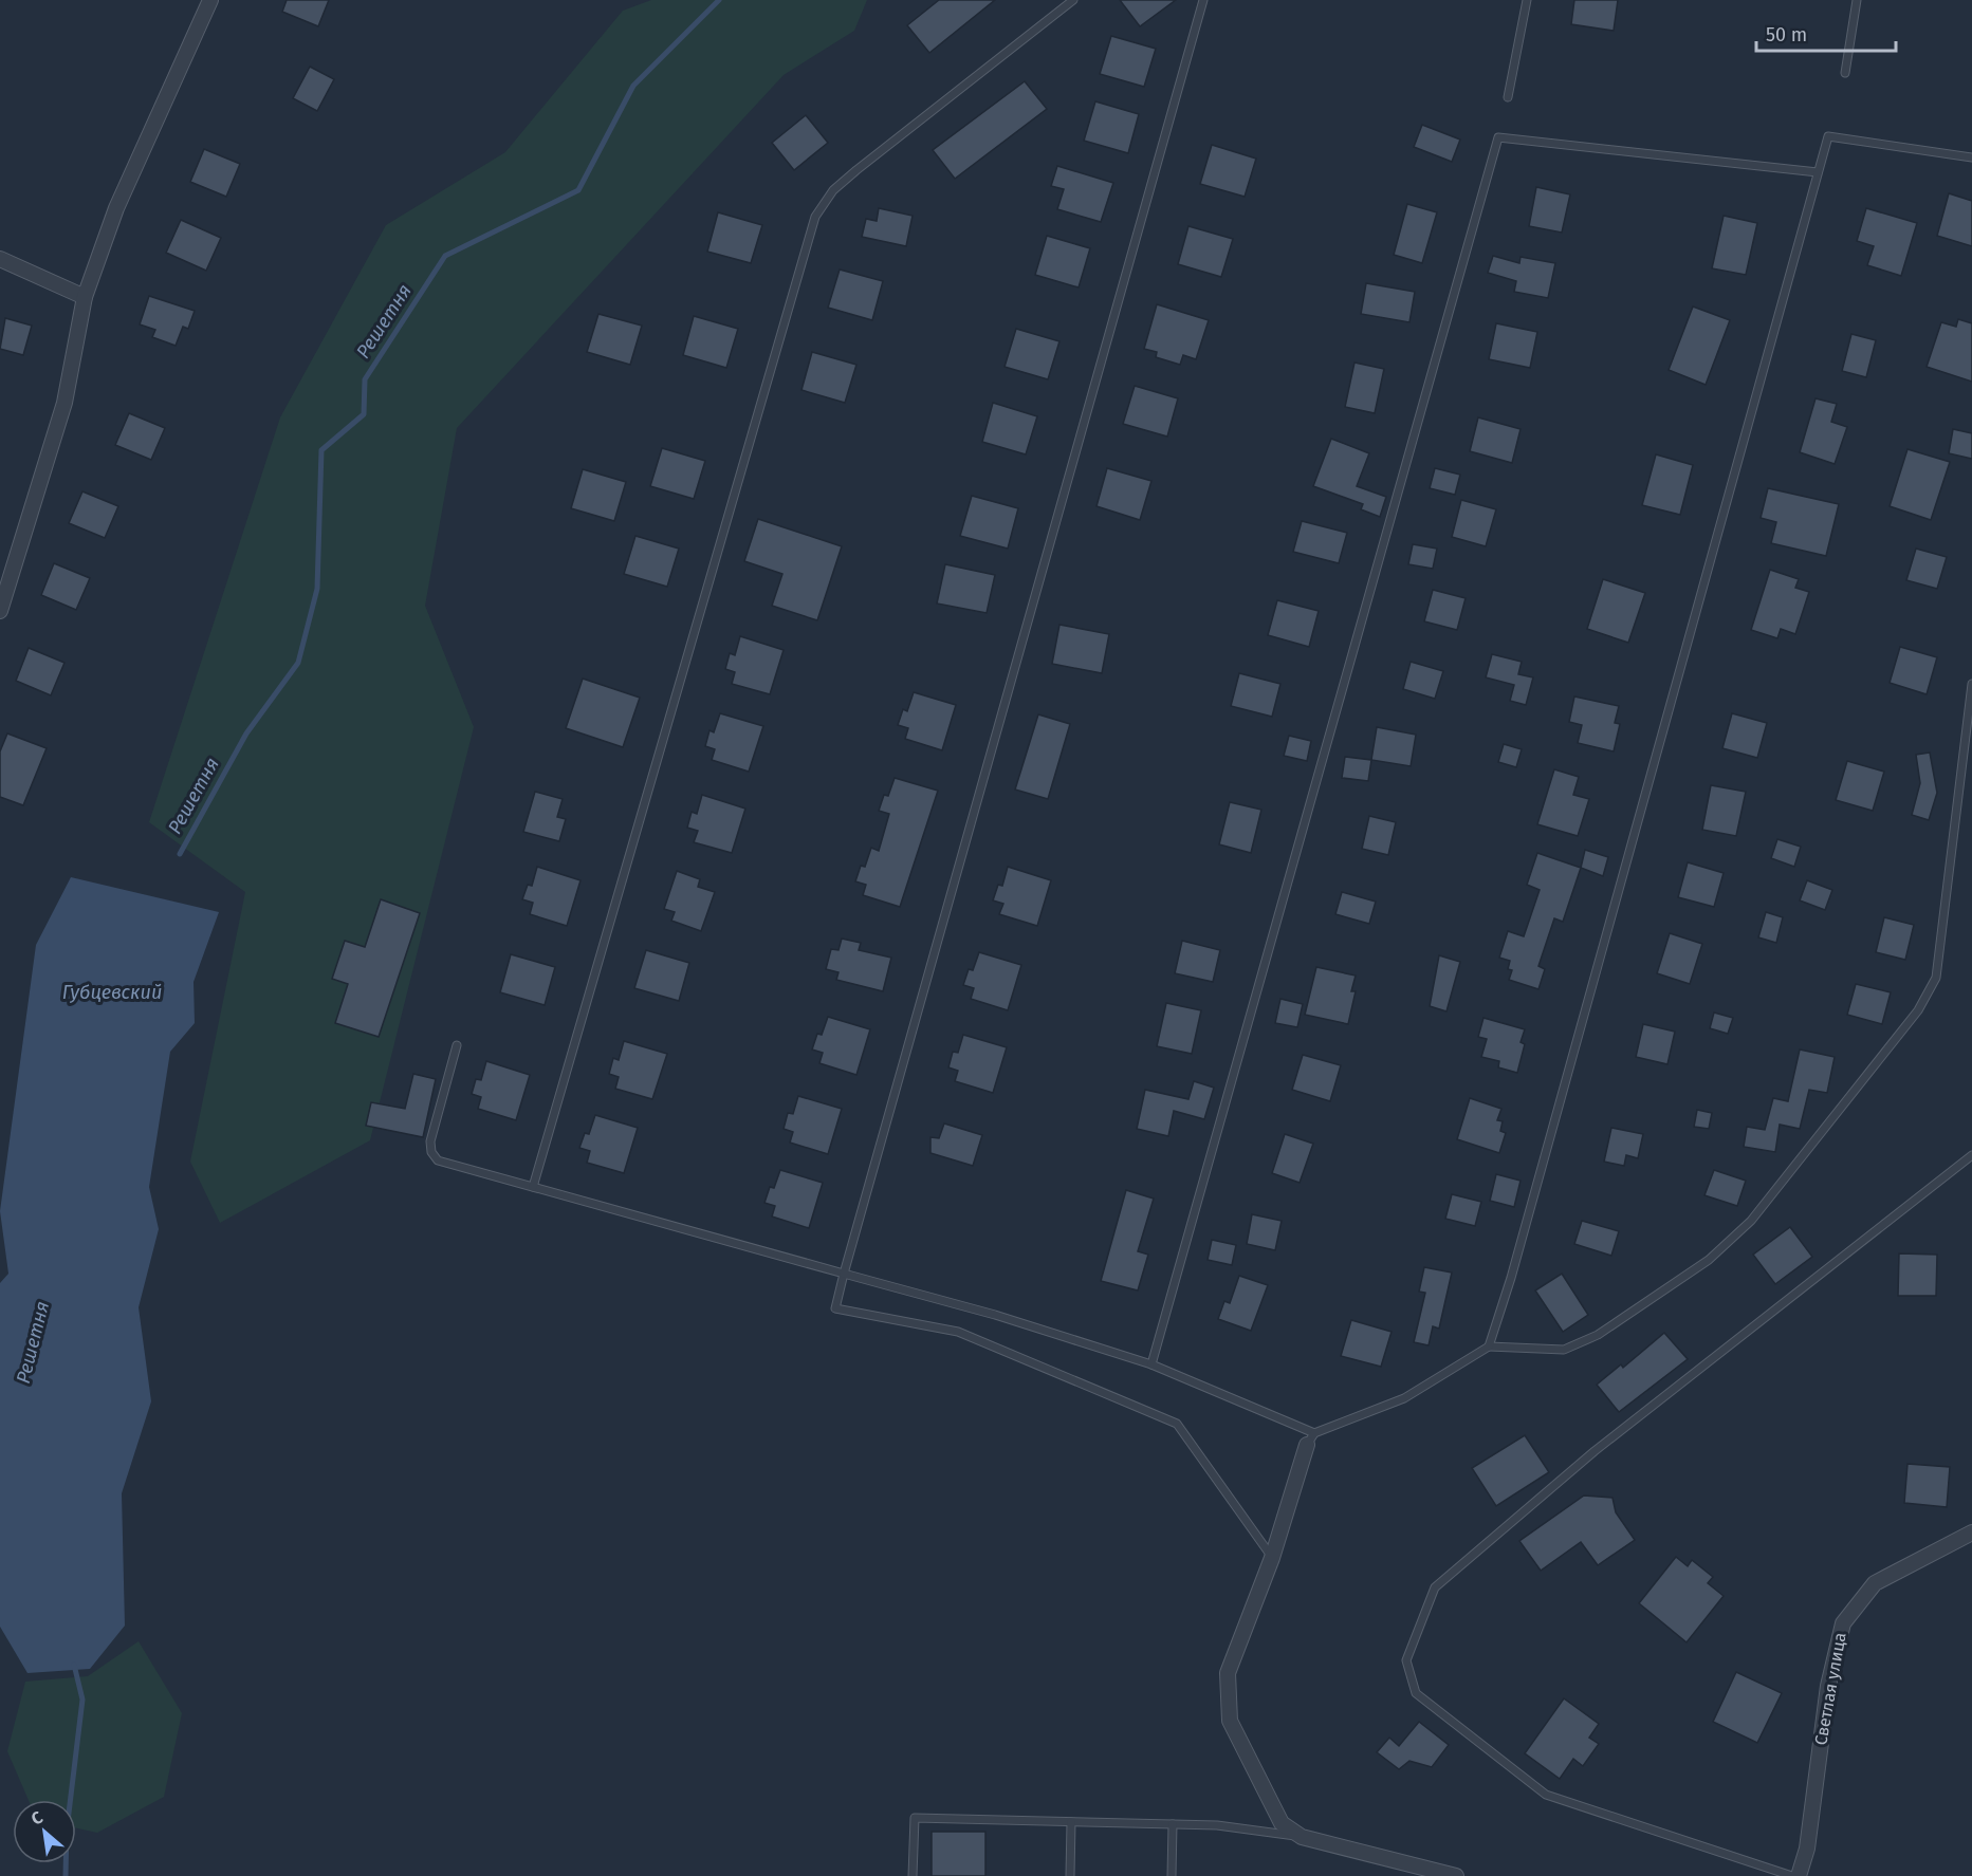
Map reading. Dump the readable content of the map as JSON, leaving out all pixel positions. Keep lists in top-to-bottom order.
{
  "streets": {
    "street": ["Светлая улица"]
  },
  "water": ["Решетня", "Губцевский"],
  "scale_bar": "50 m",
  "north": "top left"
}
